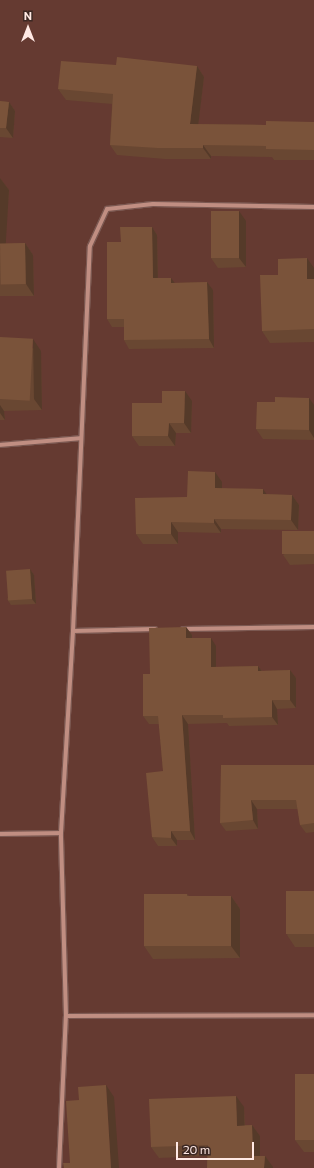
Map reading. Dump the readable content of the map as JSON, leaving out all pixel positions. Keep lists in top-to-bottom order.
{
  "scale_bar": "20 m",
  "north": "top"
}
